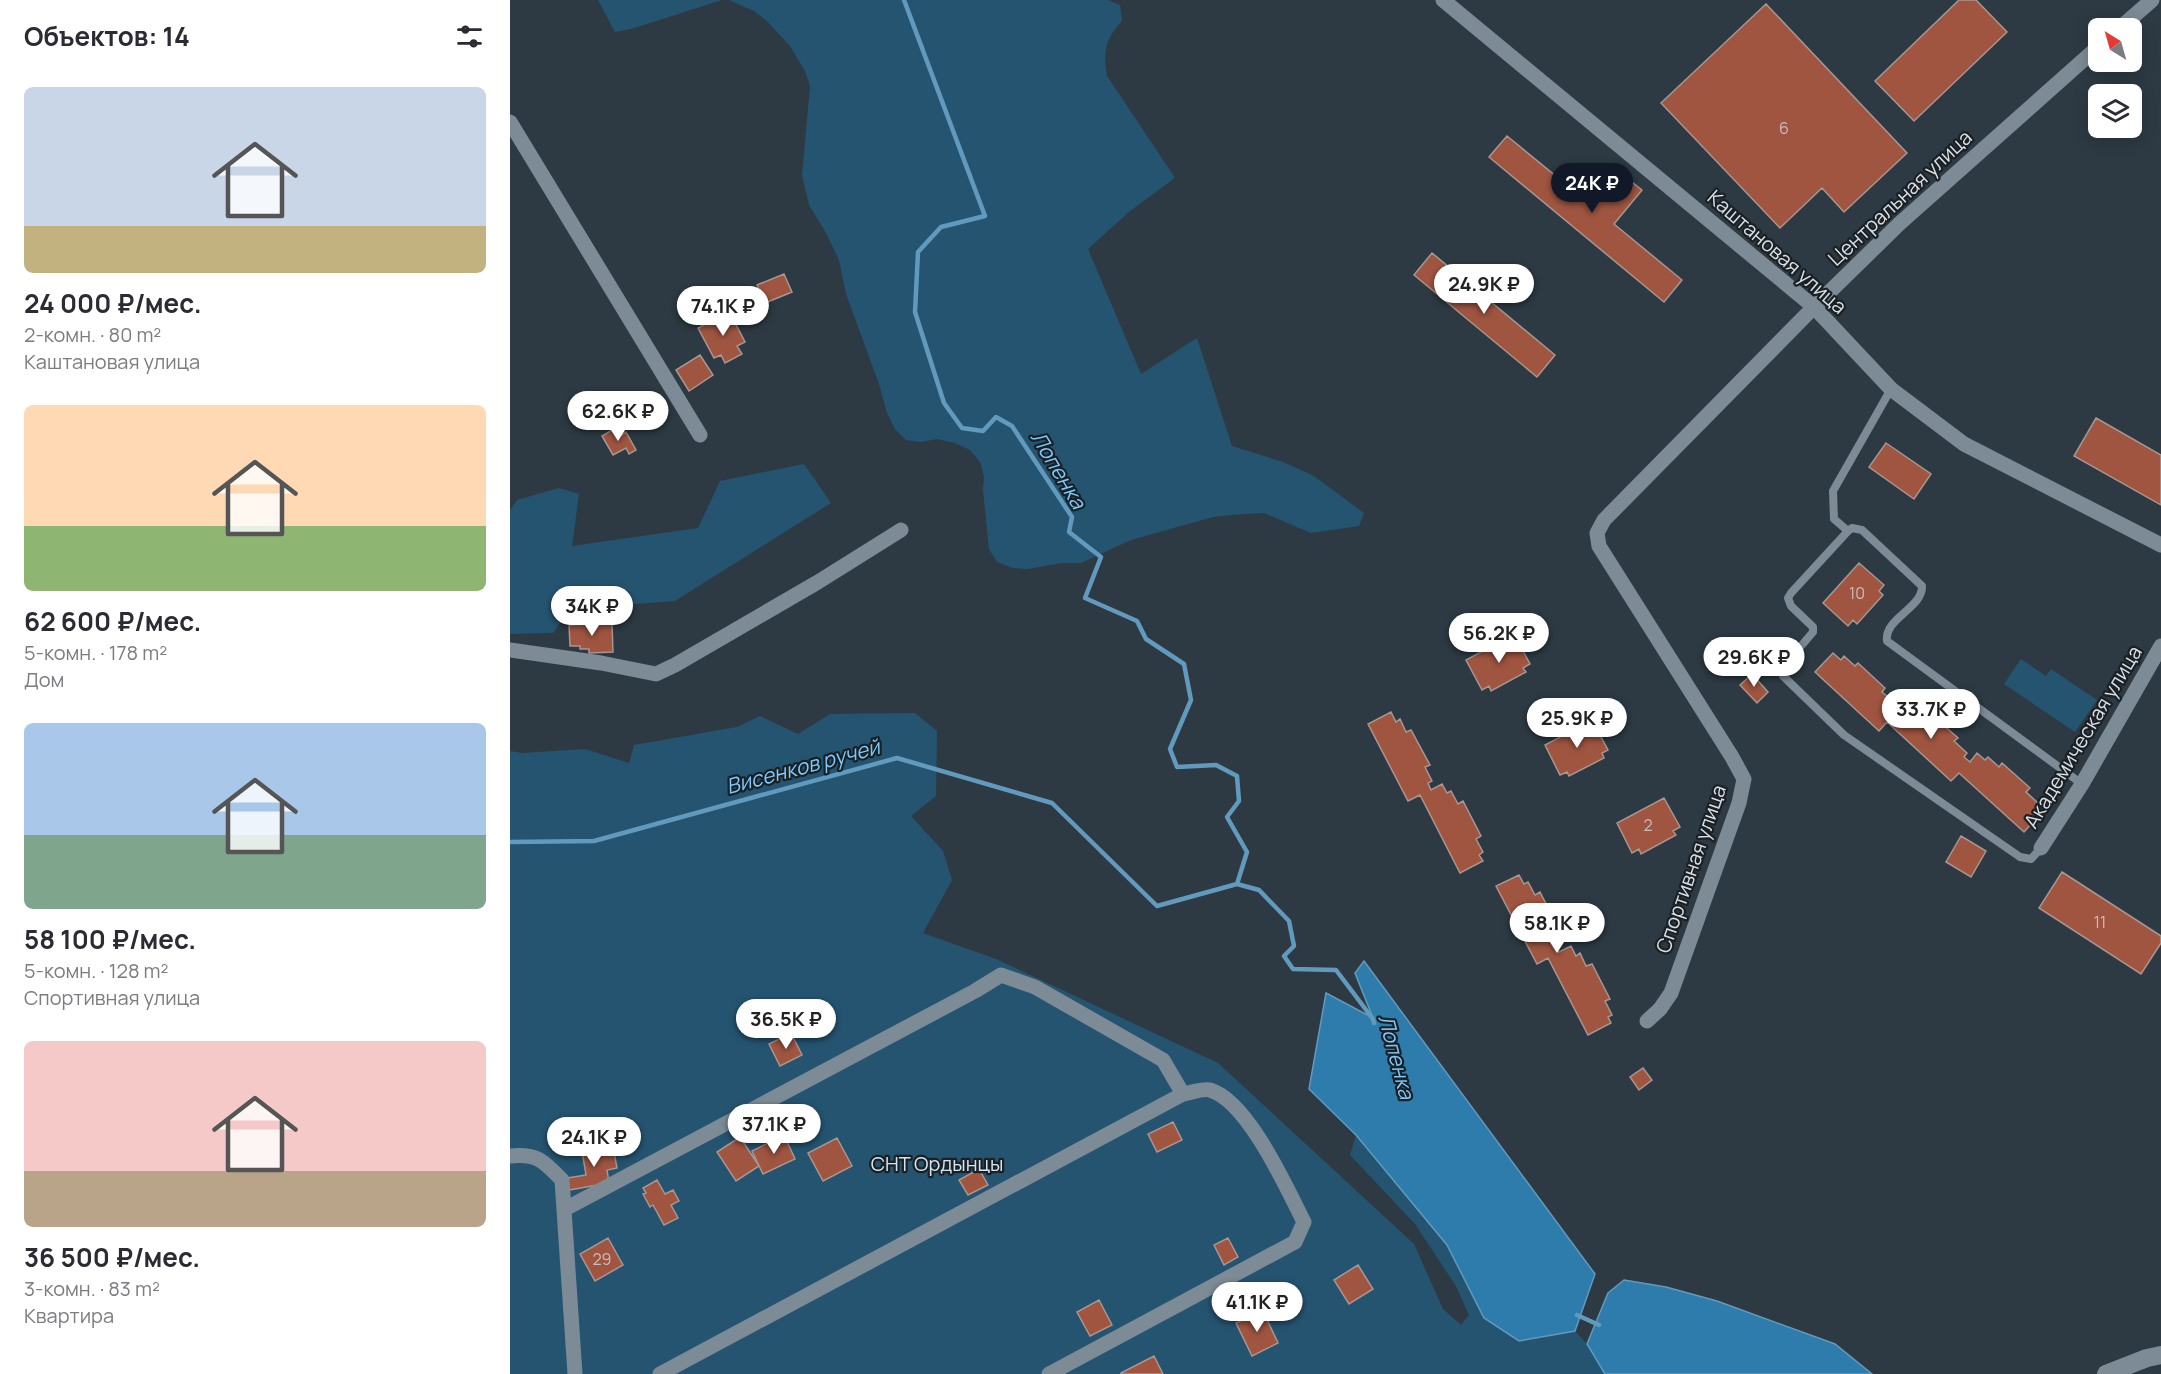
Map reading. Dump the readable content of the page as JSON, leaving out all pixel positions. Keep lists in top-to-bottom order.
{
  "streets": {
    "street": [
      "Центральная улица",
      "Каштановая улица",
      "Академическая улица",
      "Спортивная улица"
    ]
  },
  "crossings": [
    ["Центральная улица", "Каштановая улица"],
    ["Центральная улица", "Спортивная улица"]
  ],
  "water": ["Лопенка", "Висенков ручей"],
  "parks": ["СНТ Ордынцы"],
  "house_numbers": [
    "6",
    "10",
    "2",
    "11",
    "29"
  ],
  "north": "top left",
  "page": {
    "heading": "Объектов: 14",
    "list": [
      {
        "name": "24 000 ₽/мес.",
        "note": "2-комн. · 80 m² · Каштановая улица"
      },
      {
        "name": "62 600 ₽/мес.",
        "note": "5-комн. · 178 m² · Дом"
      },
      {
        "name": "58 100 ₽/мес.",
        "note": "5-комн. · 128 m² · Спортивная улица"
      },
      {
        "name": "36 500 ₽/мес.",
        "note": "3-комн. · 83 m² · Квартира"
      }
    ],
    "price": [
      "24K ₽",
      "24.9K ₽",
      "74.1K ₽",
      "62.6K ₽",
      "34K ₽",
      "56.2K ₽",
      "29.6K ₽",
      "33.7K ₽",
      "25.9K ₽",
      "58.1K ₽",
      "36.5K ₽",
      "37.1K ₽",
      "24.1K ₽",
      "41.1K ₽"
    ]
  }
}
